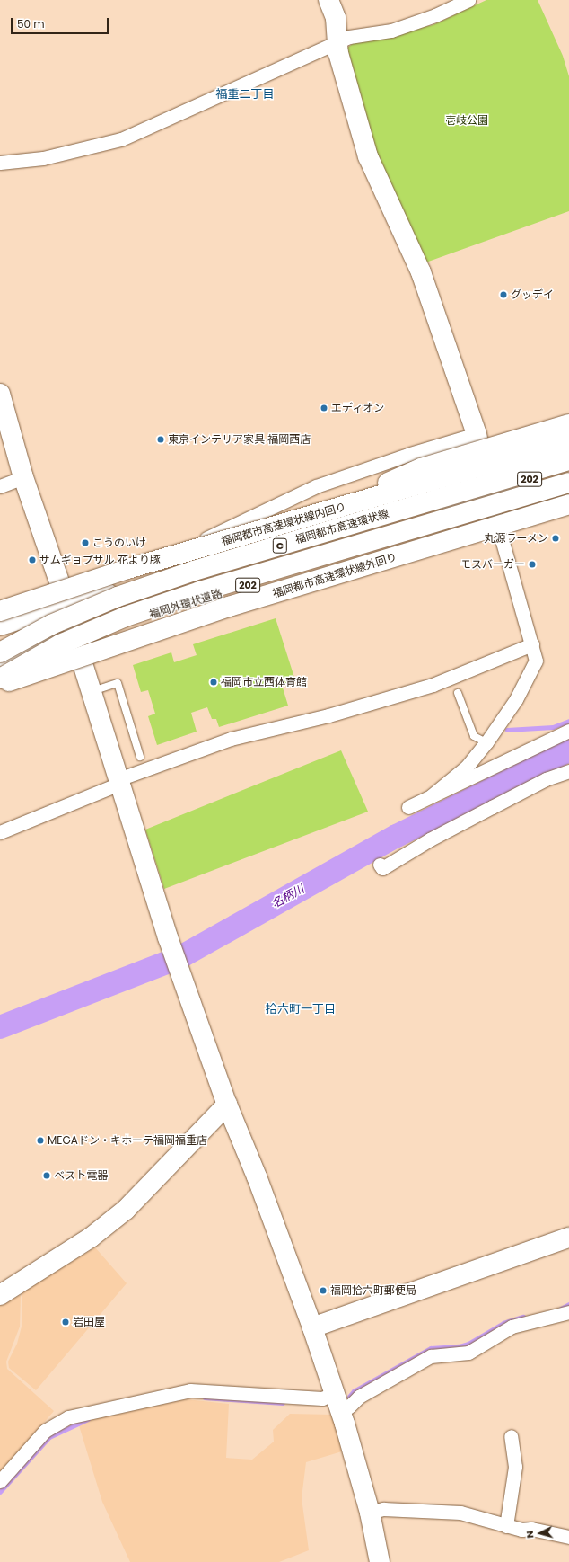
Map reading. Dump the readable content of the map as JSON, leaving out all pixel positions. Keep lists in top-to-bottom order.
{
  "streets": {
    "main road": [
      "202",
      "福岡都市高速環状線内回り",
      "福岡都市高速環状線",
      "C",
      "福岡都市高速環状線外回り",
      "福岡外環状道路"
    ]
  },
  "crossings": [
    ["202", "福岡外環状道路"]
  ],
  "districts": ["福重二丁目", "拾六町一丁目"],
  "water": ["名柄川"],
  "parks": ["壱岐公園"],
  "places": [
    "グッデイ",
    "エディオン",
    "東京インテリア家具 福岡西店",
    "丸源ラーメン",
    "こうのいけ",
    "サムギョプサル 花より豚",
    "モスバーガー",
    "福岡市立西体育館",
    "MEGAドン・キホーテ福岡福重店",
    "ベスト電器",
    "福岡拾六町郵便局",
    "岩田屋"
  ],
  "scale_bar": "50 m",
  "north": "left"
}
